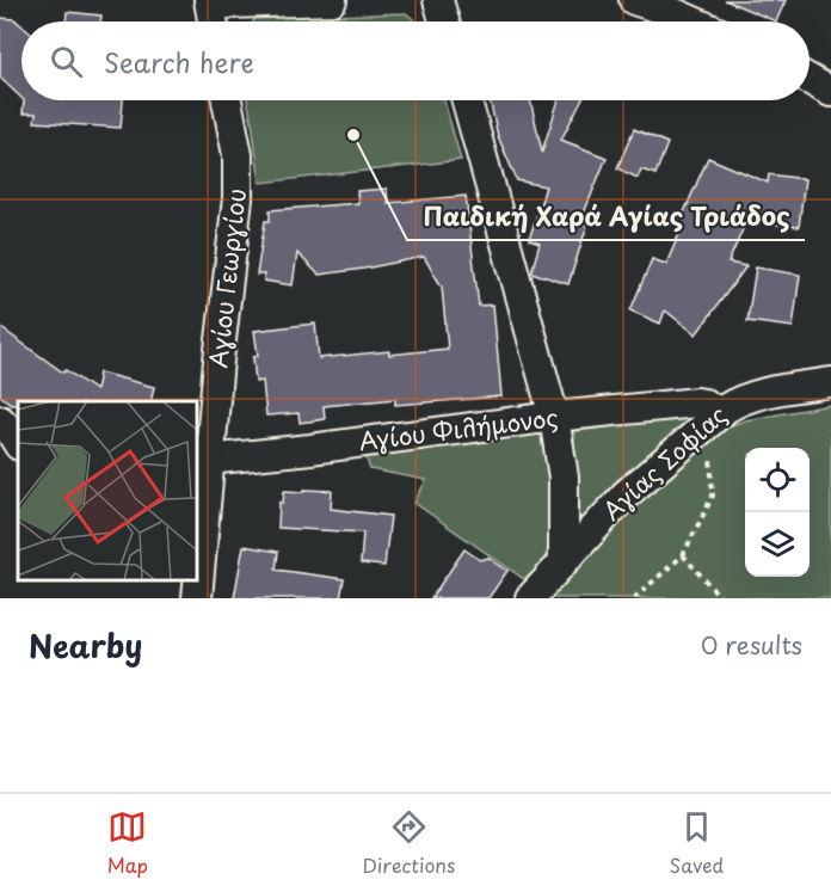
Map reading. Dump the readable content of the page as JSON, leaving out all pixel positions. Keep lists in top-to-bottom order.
{
  "streets": {
    "street": ["Αγίου Γεωργίου", "Αγίου Φιλήμονος", "Αγίας Σοφίας"]
  },
  "crossings": [
    ["Αγίου Γεωργίου", "Αγίου Φιλήμονος"],
    ["Αγίου Φιλήμονος", "Αγίας Σοφίας"]
  ],
  "places": ["Παιδική Χαρά Αγίας Τριάδος"],
  "page": {
    "search": "Search here",
    "heading": ["Nearby", "0 results"],
    "nav": ["Map", "Directions", "Saved"]
  }
}
